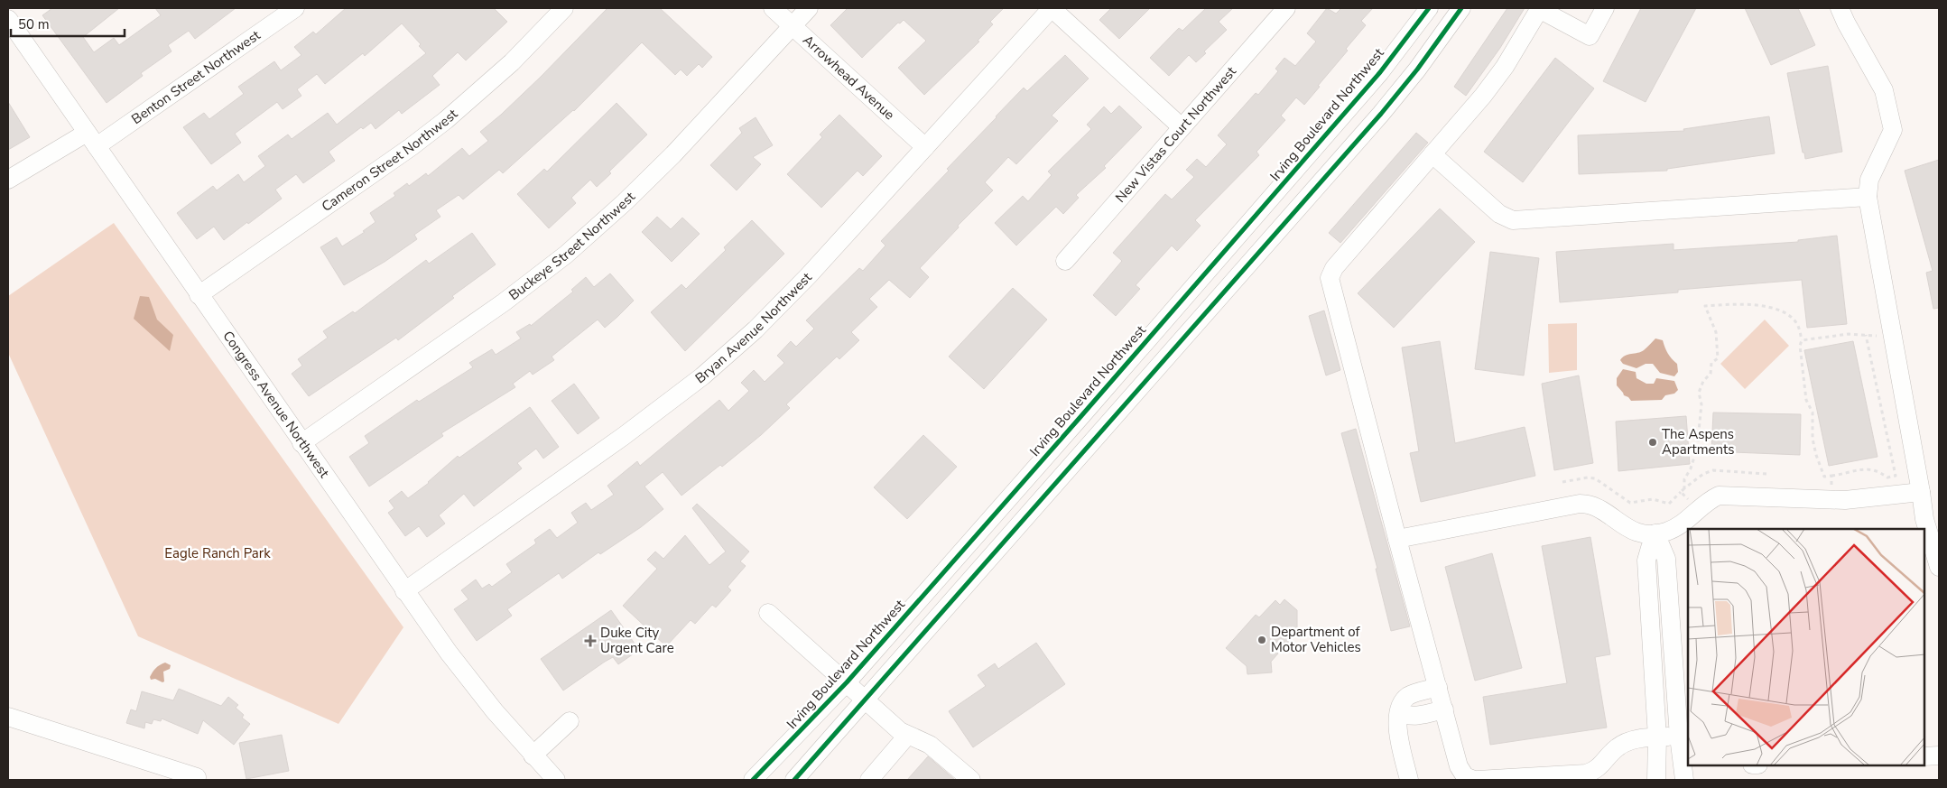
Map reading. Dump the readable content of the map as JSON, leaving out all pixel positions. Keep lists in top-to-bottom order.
{
  "streets": {
    "street": [
      "Benton Street Northwest",
      "Arrowhead Avenue",
      "Irving Boulevard Northwest",
      "New Vistas Court Northwest",
      "Cameron Street Northwest",
      "Buckeye Street Northwest",
      "Bryan Avenue Northwest",
      "Congress Avenue Northwest"
    ]
  },
  "crossings": [
    ["Benton Street Northwest", "Congress Avenue Northwest"],
    ["Arrowhead Avenue", "Buckeye Street Northwest"],
    ["Arrowhead Avenue", "Bryan Avenue Northwest"],
    ["Cameron Street Northwest", "Congress Avenue Northwest"],
    ["Buckeye Street Northwest", "Congress Avenue Northwest"],
    ["Bryan Avenue Northwest", "Congress Avenue Northwest"]
  ],
  "parks": ["Eagle Ranch Park"],
  "places": {
    "other": ["The Aspens Apartments", "Department of Motor Vehicles"],
    "health": ["Duke City Urgent Care"]
  },
  "scale_bar": "50 m"
}
